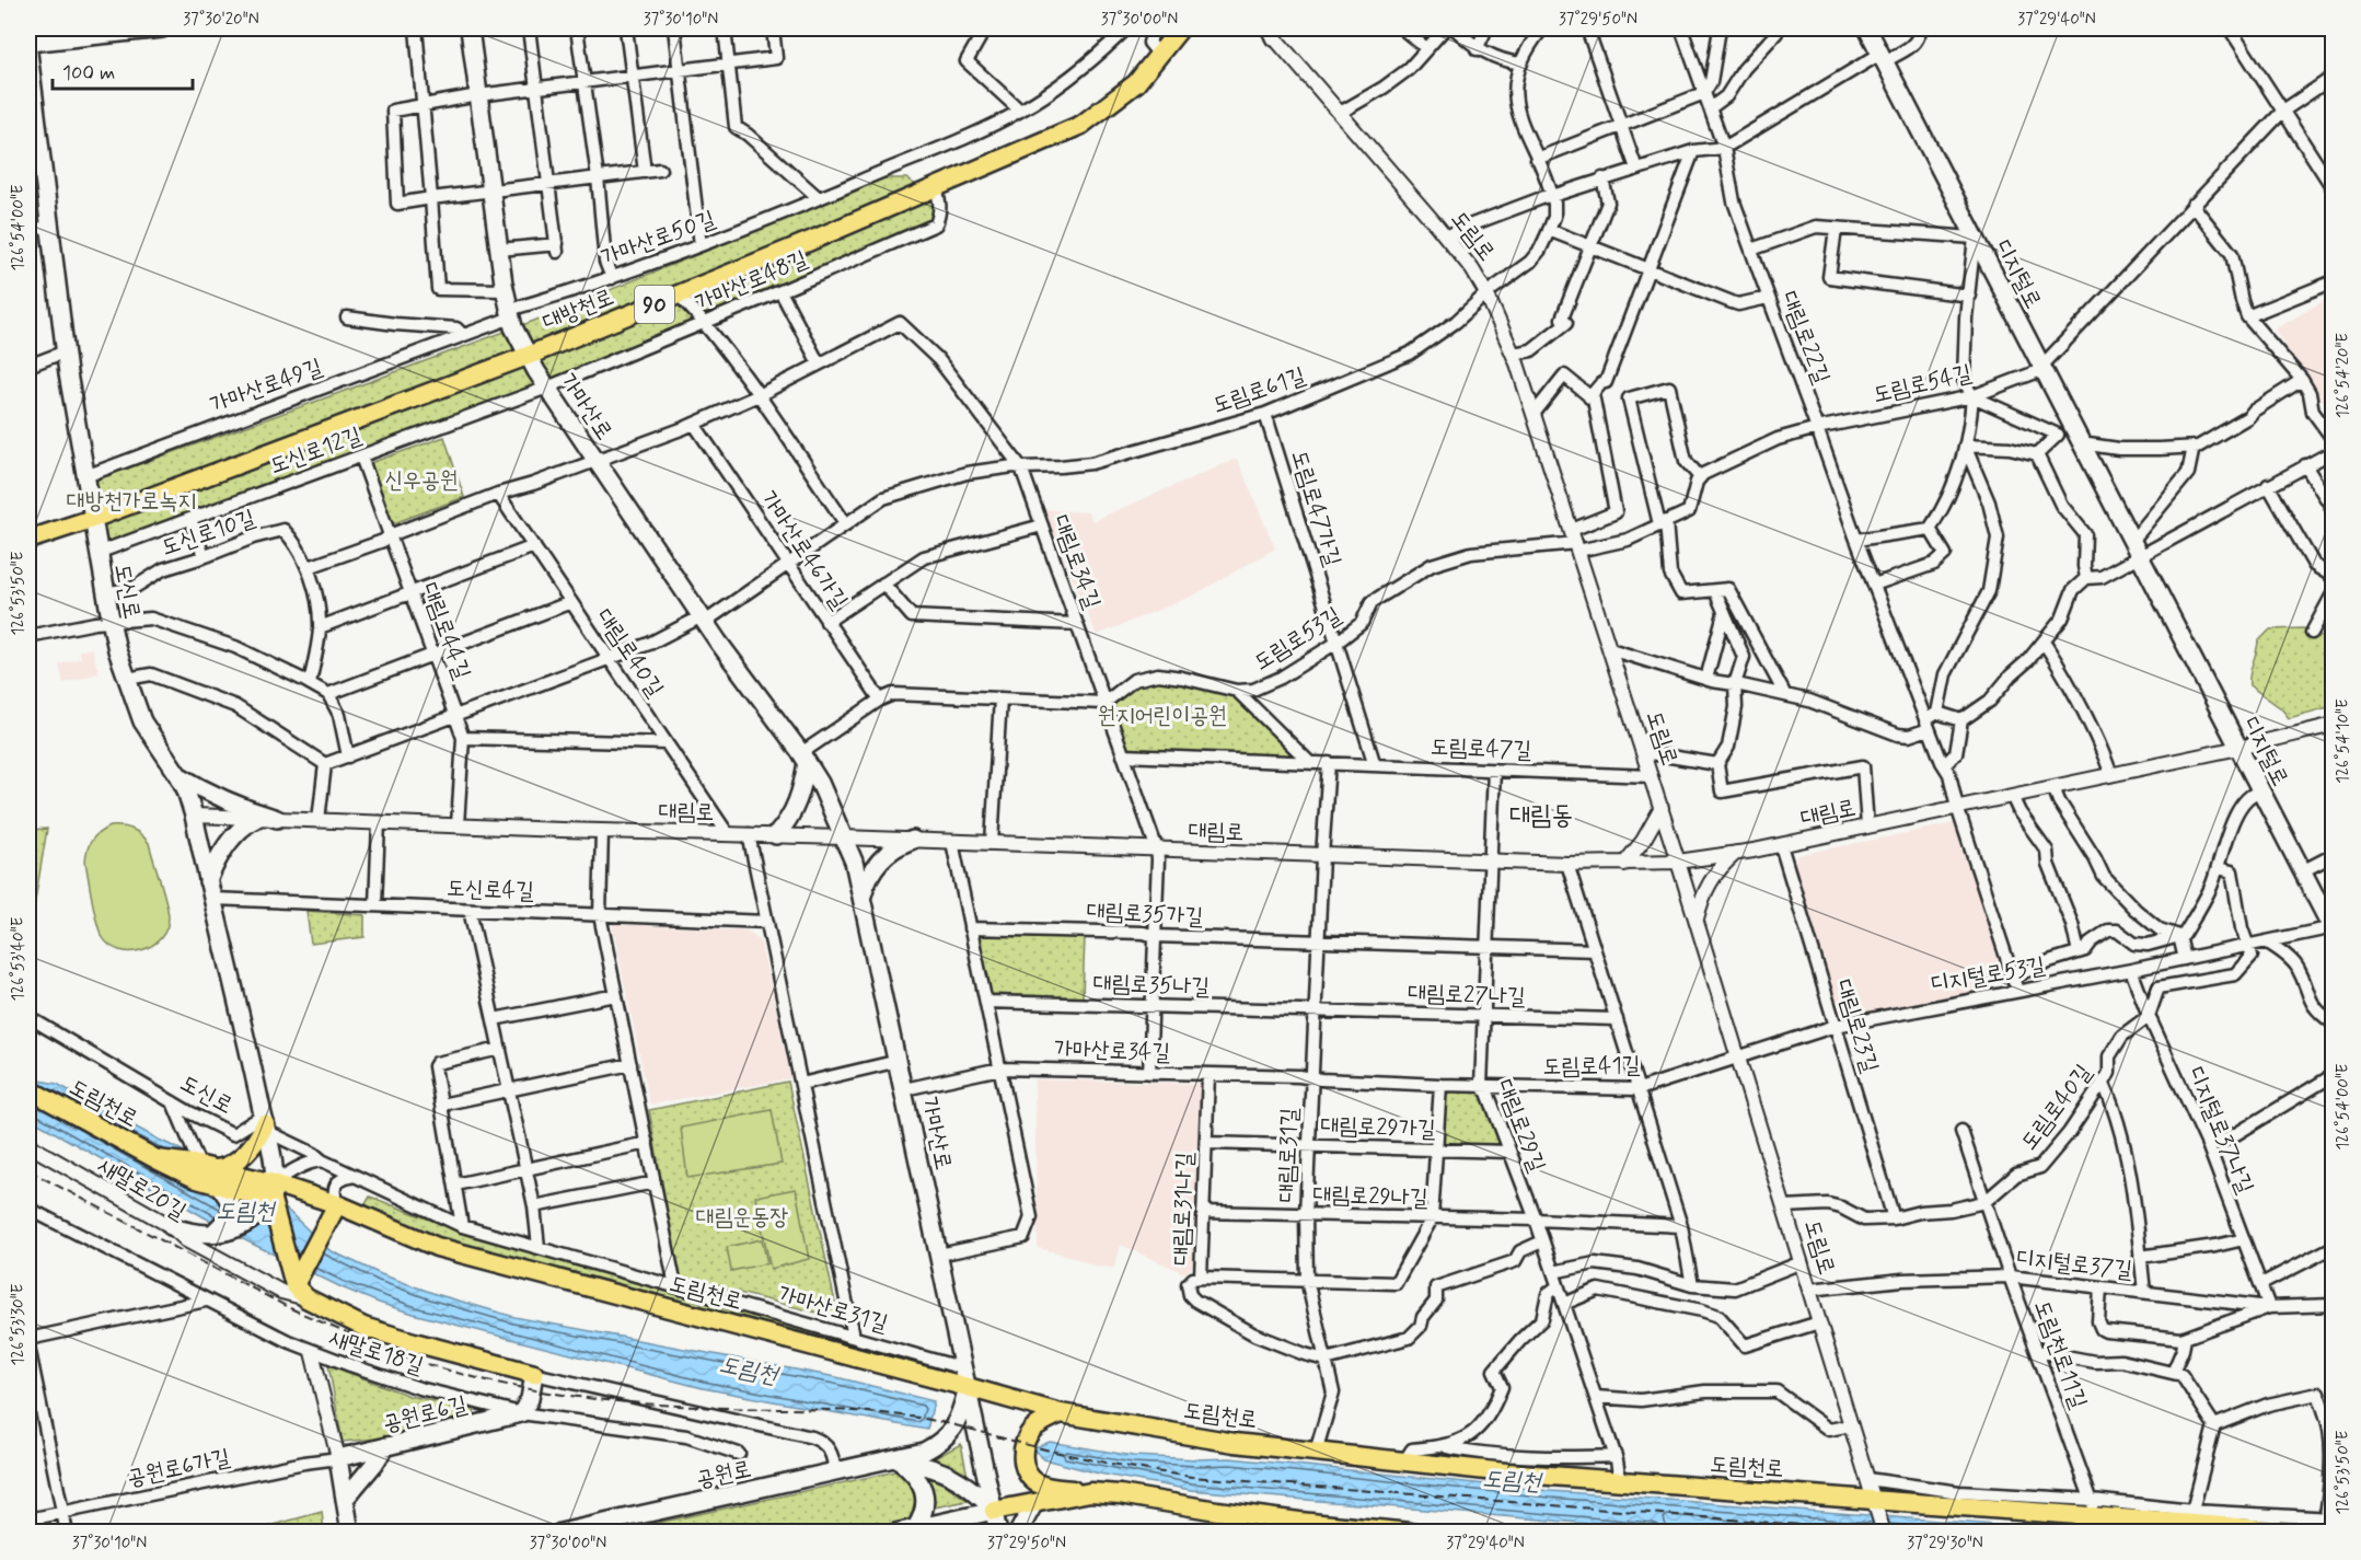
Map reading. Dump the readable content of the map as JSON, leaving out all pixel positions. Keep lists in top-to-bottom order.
{
  "streets": {
    "main road": [
      "디지털로",
      "90",
      "대방천로",
      "가마산로",
      "도신로",
      "도림천로",
      "공원로6길",
      "공원로"
    ],
    "street": [
      "도림로",
      "가마산로50길",
      "가마산로48길",
      "대림로22길",
      "도림로54길",
      "가마산로49길",
      "도림로61길",
      "도신로12길",
      "도림로47가길",
      "도신로10길",
      "가마산로46가길",
      "대림로34길",
      "대림로44길",
      "도림로53길",
      "대림로40길",
      "도림로47길",
      "대림로",
      "도신로4길",
      "대림로35가길",
      "디지털로53길",
      "대림로35나길",
      "대림로27나길",
      "대림로23길",
      "가마산로34길",
      "도림로41길",
      "도림로40길",
      "대림로29길",
      "대림로29가길",
      "디지털로37나길",
      "대림로31길",
      "새말로20길",
      "대림로29나길",
      "대림로31나길",
      "디지털로37길",
      "가마산로31길",
      "새말로18길",
      "도림천로11길",
      "공원로6가길"
    ]
  },
  "crossings": [
    ["도림로", "도림로61길"],
    ["도림로", "도림로53길"],
    ["도림로", "도림로47길"],
    ["도림로", "대림로"],
    ["도림로", "디지털로53길"],
    ["도림로", "도림로41길"],
    ["도림로", "도림천로"],
    ["도림로", "도림로40길"],
    ["도림로", "디지털로37길"],
    ["가마산로50길", "가마산로49길"],
    ["가마산로50길", "가마산로"],
    ["디지털로", "도림로54길"],
    ["디지털로", "대림로"],
    ["디지털로", "디지털로53길"],
    ["가마산로48길", "대방천로"],
    ["가마산로48길", "가마산로"],
    ["가마산로48길", "도신로12길"],
    ["대방천로", "가마산로"],
    ["대방천로", "도신로"],
    ["대림로22길", "도림로54길"],
    ["대림로22길", "대림로"],
    ["대림로22길", "디지털로53길"],
    ["가마산로49길", "가마산로"],
    ["가마산로49길", "도신로"],
    ["도림로61길", "도림로47가길"],
    ["도림로61길", "가마산로46가길"],
    ["도림로61길", "대림로34길"],
    ["가마산로", "도신로12길"],
    ["가마산로", "대림로"],
    ["가마산로", "가마산로34길"],
    ["가마산로", "도림천로"],
    ["가마산로", "가마산로31길"],
    ["가마산로", "공원로"],
    ["도신로12길", "도신로"],
    ["도신로12길", "대림로44길"],
    ["도림로47가길", "도림로53길"],
    ["도림로47가길", "도림로47길"],
    ["도신로10길", "도신로"],
    ["대림로34길", "도림로53길"],
    ["대림로34길", "도림로47길"],
    ["대림로34길", "대림로"],
    ["대림로34길", "대림로35가길"],
    ["대림로34길", "대림로35나길"],
    ["대림로34길", "가마산로34길"],
    ["도신로", "대림로"],
    ["도신로", "도신로4길"],
    ["도신로", "도림천로"],
    ["도신로", "가마산로31길"],
    ["대림로44길", "대림로"],
    ["대림로40길", "대림로"],
    ["도림로47길", "대림로29길"],
    ["대림로", "대림로23길"],
    ["대림로", "대림로29길"],
    ["대림로", "대림로31길"],
    ["대림로35가길", "대림로29길"],
    ["대림로35가길", "대림로31길"],
    ["디지털로53길", "대림로23길"],
    ["디지털로53길", "도림로41길"],
    ["디지털로53길", "디지털로37나길"],
    ["대림로35나길", "대림로27나길"],
    ["대림로35나길", "대림로31길"],
    ["대림로27나길", "대림로29길"],
    ["대림로27나길", "대림로31길"],
    ["대림로23길", "도림로40길"],
    ["가마산로34길", "도림로41길"],
    ["가마산로34길", "대림로31길"],
    ["가마산로34길", "대림로31나길"],
    ["도림로41길", "대림로29길"],
    ["도림로41길", "대림로31길"],
    ["도림천로", "대림로29길"],
    ["도림천로", "대림로31길"],
    ["도림천로", "도림천로11길"],
    ["도림천로", "공원로"],
    ["도림로40길", "디지털로37나길"],
    ["도림로40길", "도림천로11길"],
    ["대림로29길", "대림로29가길"],
    ["대림로29길", "대림로29나길"],
    ["대림로29가길", "대림로31길"],
    ["대림로29가길", "대림로31나길"],
    ["디지털로37나길", "디지털로37길"],
    ["대림로31길", "대림로29나길"],
    ["대림로31길", "대림로31나길"],
    ["대림로29나길", "대림로31나길"],
    ["디지털로37길", "도림천로11길"],
    ["새말로18길", "공원로6길"],
    ["공원로6길", "공원로6가길"]
  ],
  "districts": ["대림동"],
  "water": ["도림천"],
  "parks": [
    "신우공원",
    "대방천가로녹지",
    "원지어린이공원",
    "대림운동장"
  ],
  "scale_bar": "100 m",
  "coordinates": [
    "37°30'20\"N",
    "37°30'10\"N",
    "37°30'00\"N",
    "37°29'50\"N",
    "37°29'40\"N",
    "126°54'00\"E",
    "126°54'20\"E",
    "126°53'50\"E",
    "126°54'10\"E",
    "126°53'40\"E",
    "126°53'30\"E",
    "37°29'30\"N"
  ]
}
